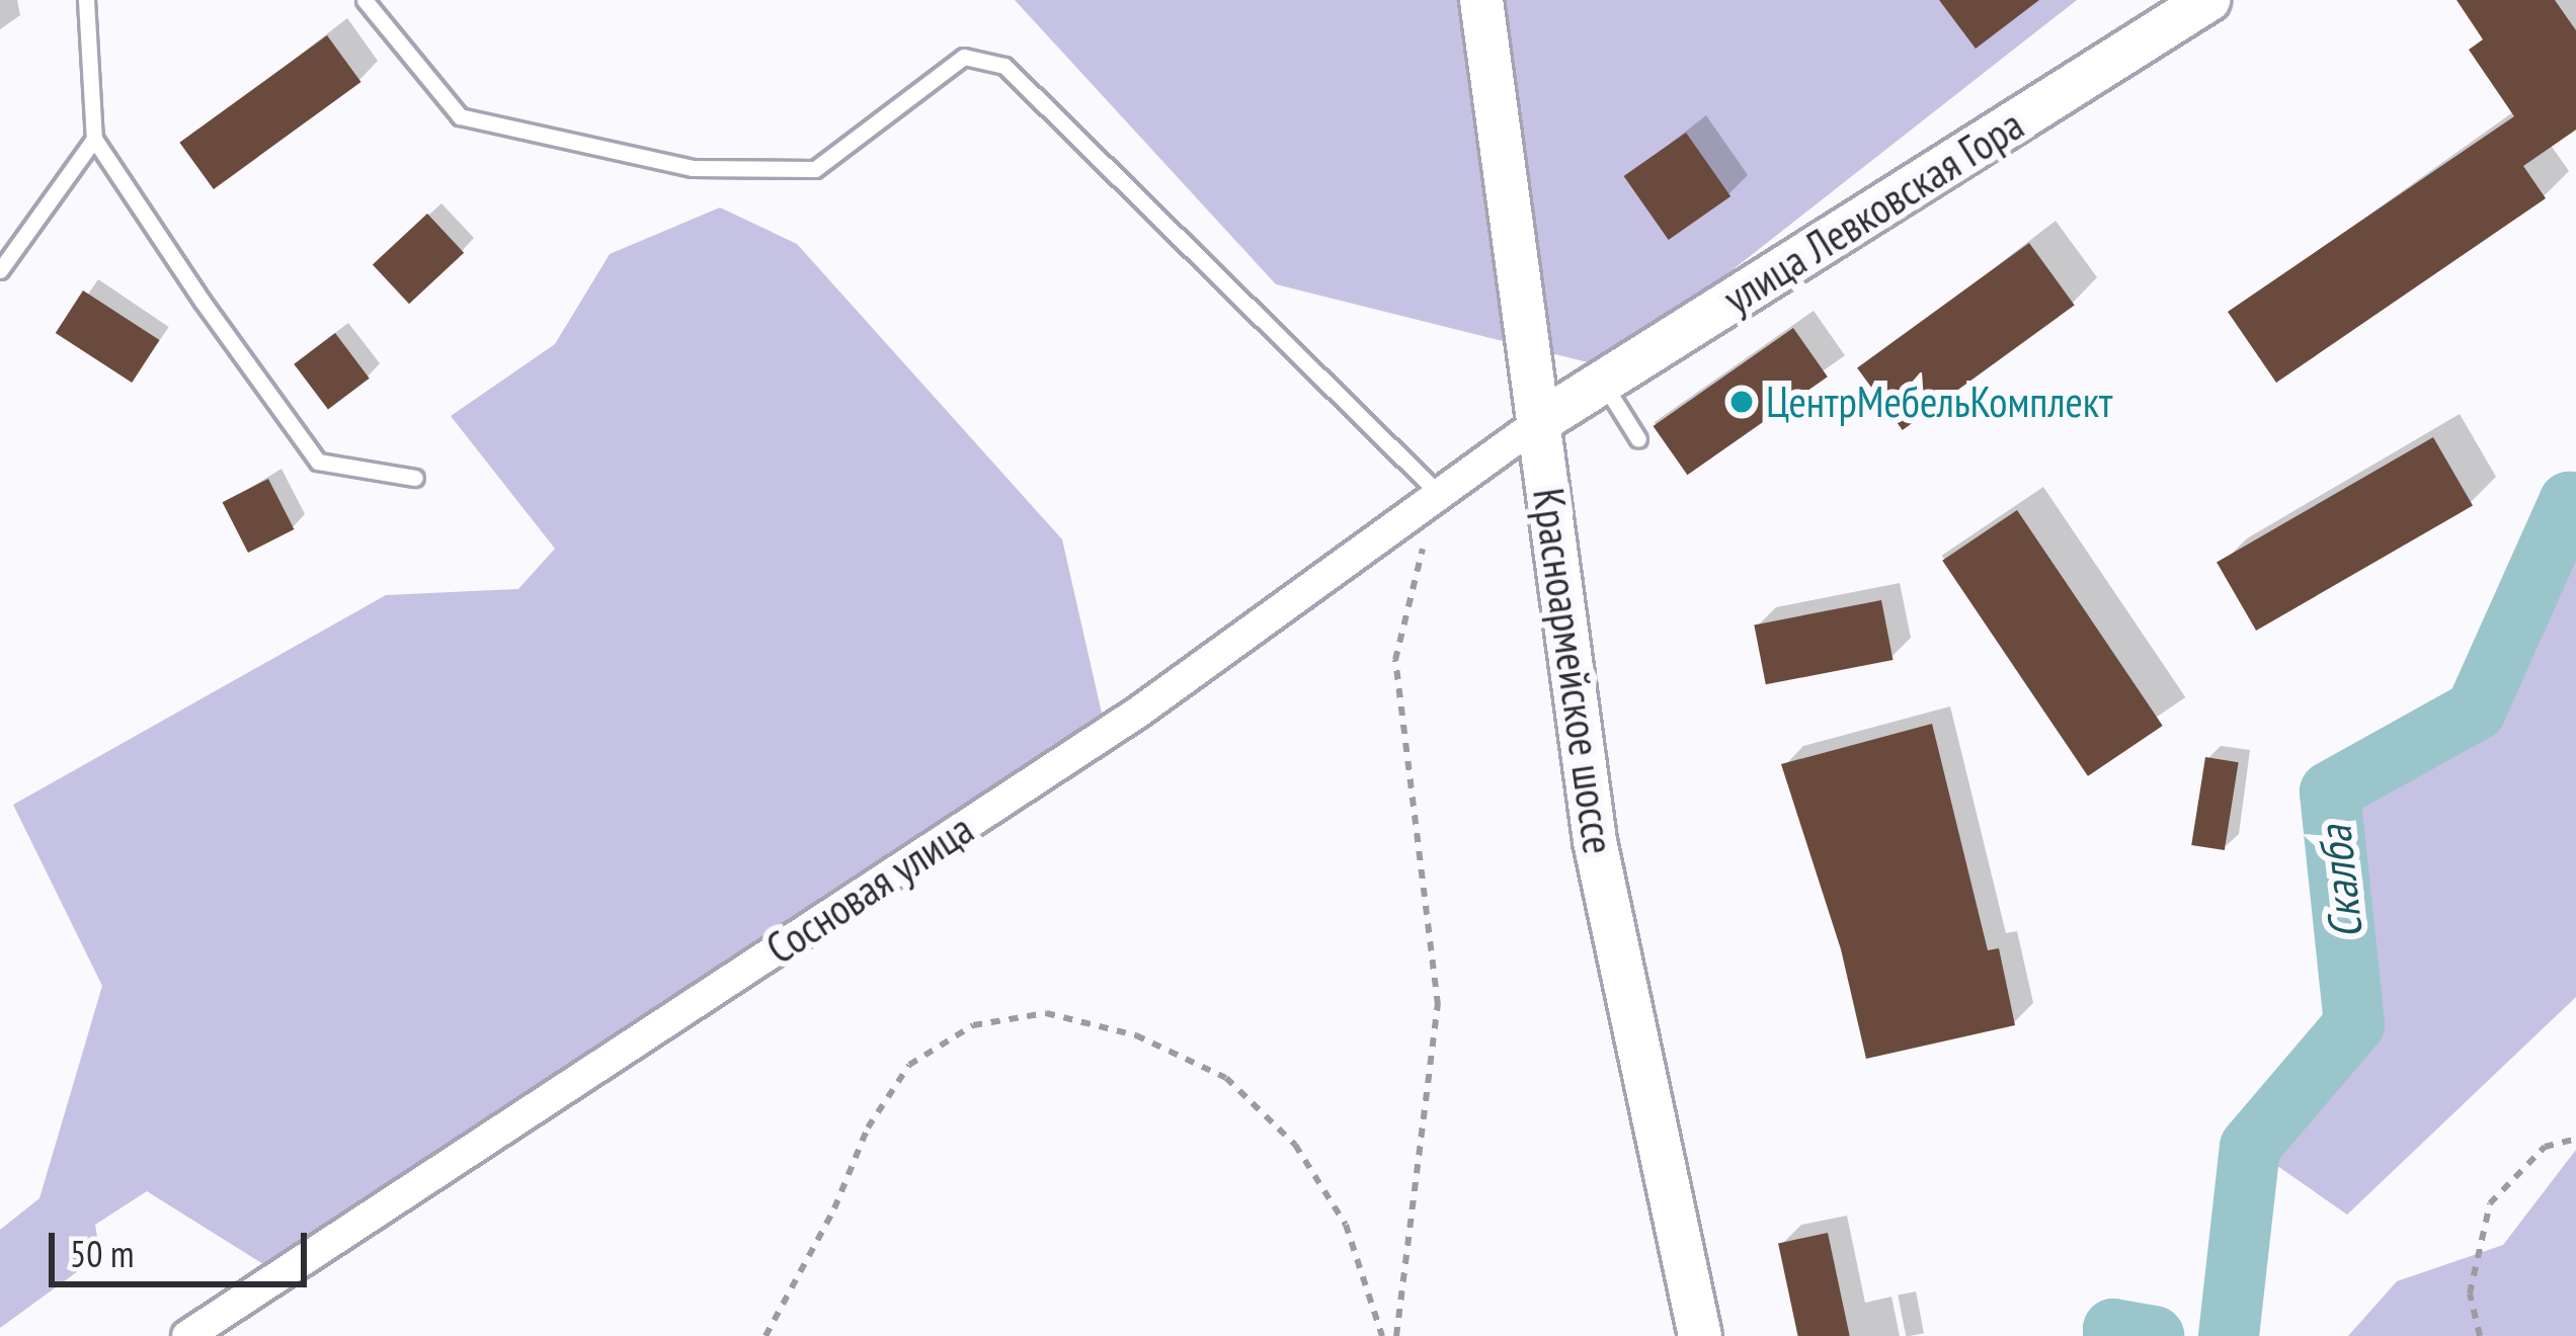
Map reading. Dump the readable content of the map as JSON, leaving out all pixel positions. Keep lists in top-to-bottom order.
{
  "streets": {
    "main road": ["улица Левковская Гора", "Красноармейское шоссе"],
    "street": ["Сосновая улица"]
  },
  "crossings": [
    ["улица Левковская Гора", "Красноармейское шоссе"],
    ["улица Левковская Гора", "Сосновая улица"],
    ["Красноармейское шоссе", "Сосновая улица"]
  ],
  "water": ["Скалба"],
  "places": ["ЦентрМебельКомплект"],
  "scale_bar": "50 m"
}
